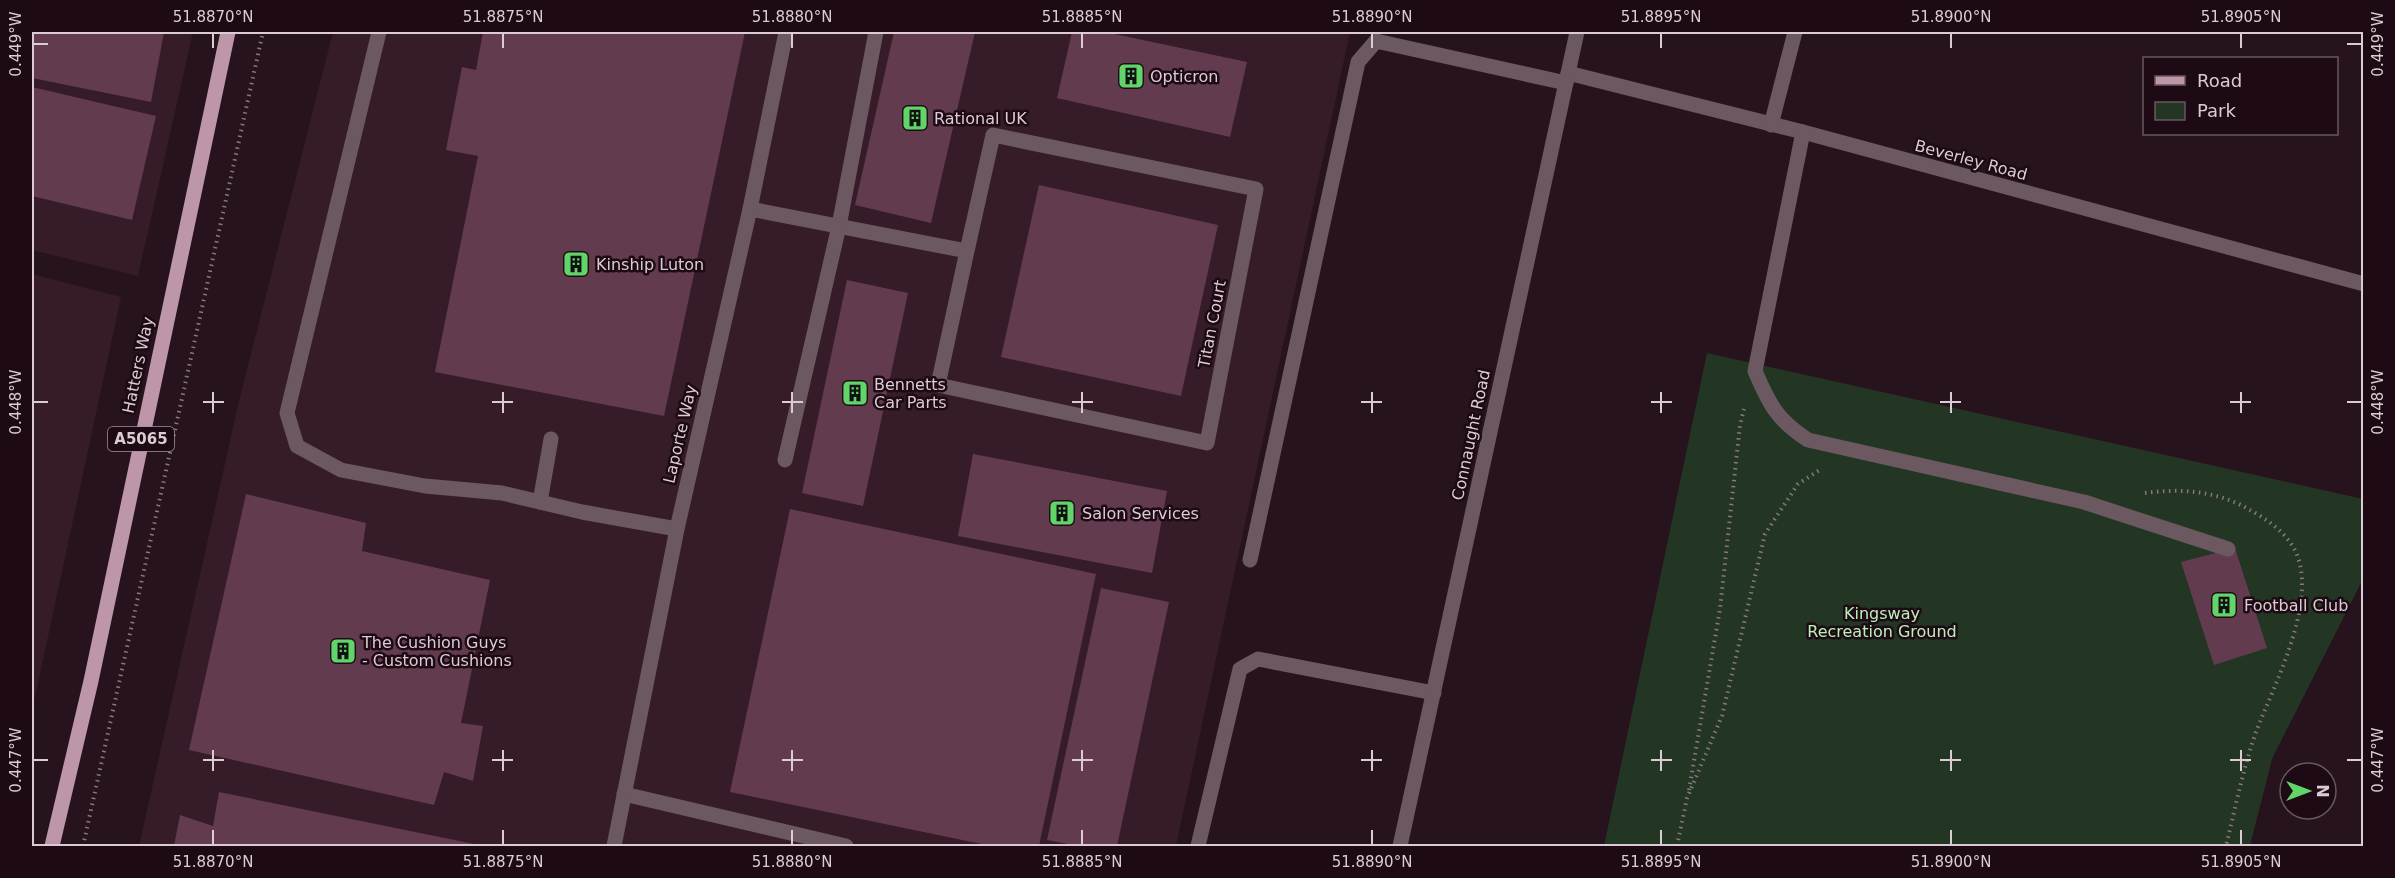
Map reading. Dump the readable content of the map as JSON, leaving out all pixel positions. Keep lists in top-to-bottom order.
{
  "streets": {
    "main road": ["Hatters Way", "A5065"],
    "street": [
      "Beverley Road",
      "Titan Court",
      "Laporte Way",
      "Connaught Road"
    ]
  },
  "crossings": [
    ["Beverley Road", "Connaught Road"]
  ],
  "parks": ["Kingsway Recreation Ground"],
  "places": {
    "building": [
      "Opticron",
      "Rational UK",
      "Kinship Luton",
      "Bennetts Car Parts",
      "Salon Services",
      "Football Club",
      "The Cushion Guys - Custom Cushions"
    ]
  },
  "legend": ["Road", "Park"],
  "north": "right",
  "coordinates": [
    "51.8870°N",
    "51.8875°N",
    "51.8880°N",
    "51.8885°N",
    "51.8890°N",
    "51.8895°N",
    "51.8900°N",
    "51.8905°N",
    "0.449°W",
    "0.448°W",
    "0.447°W"
  ]
}
